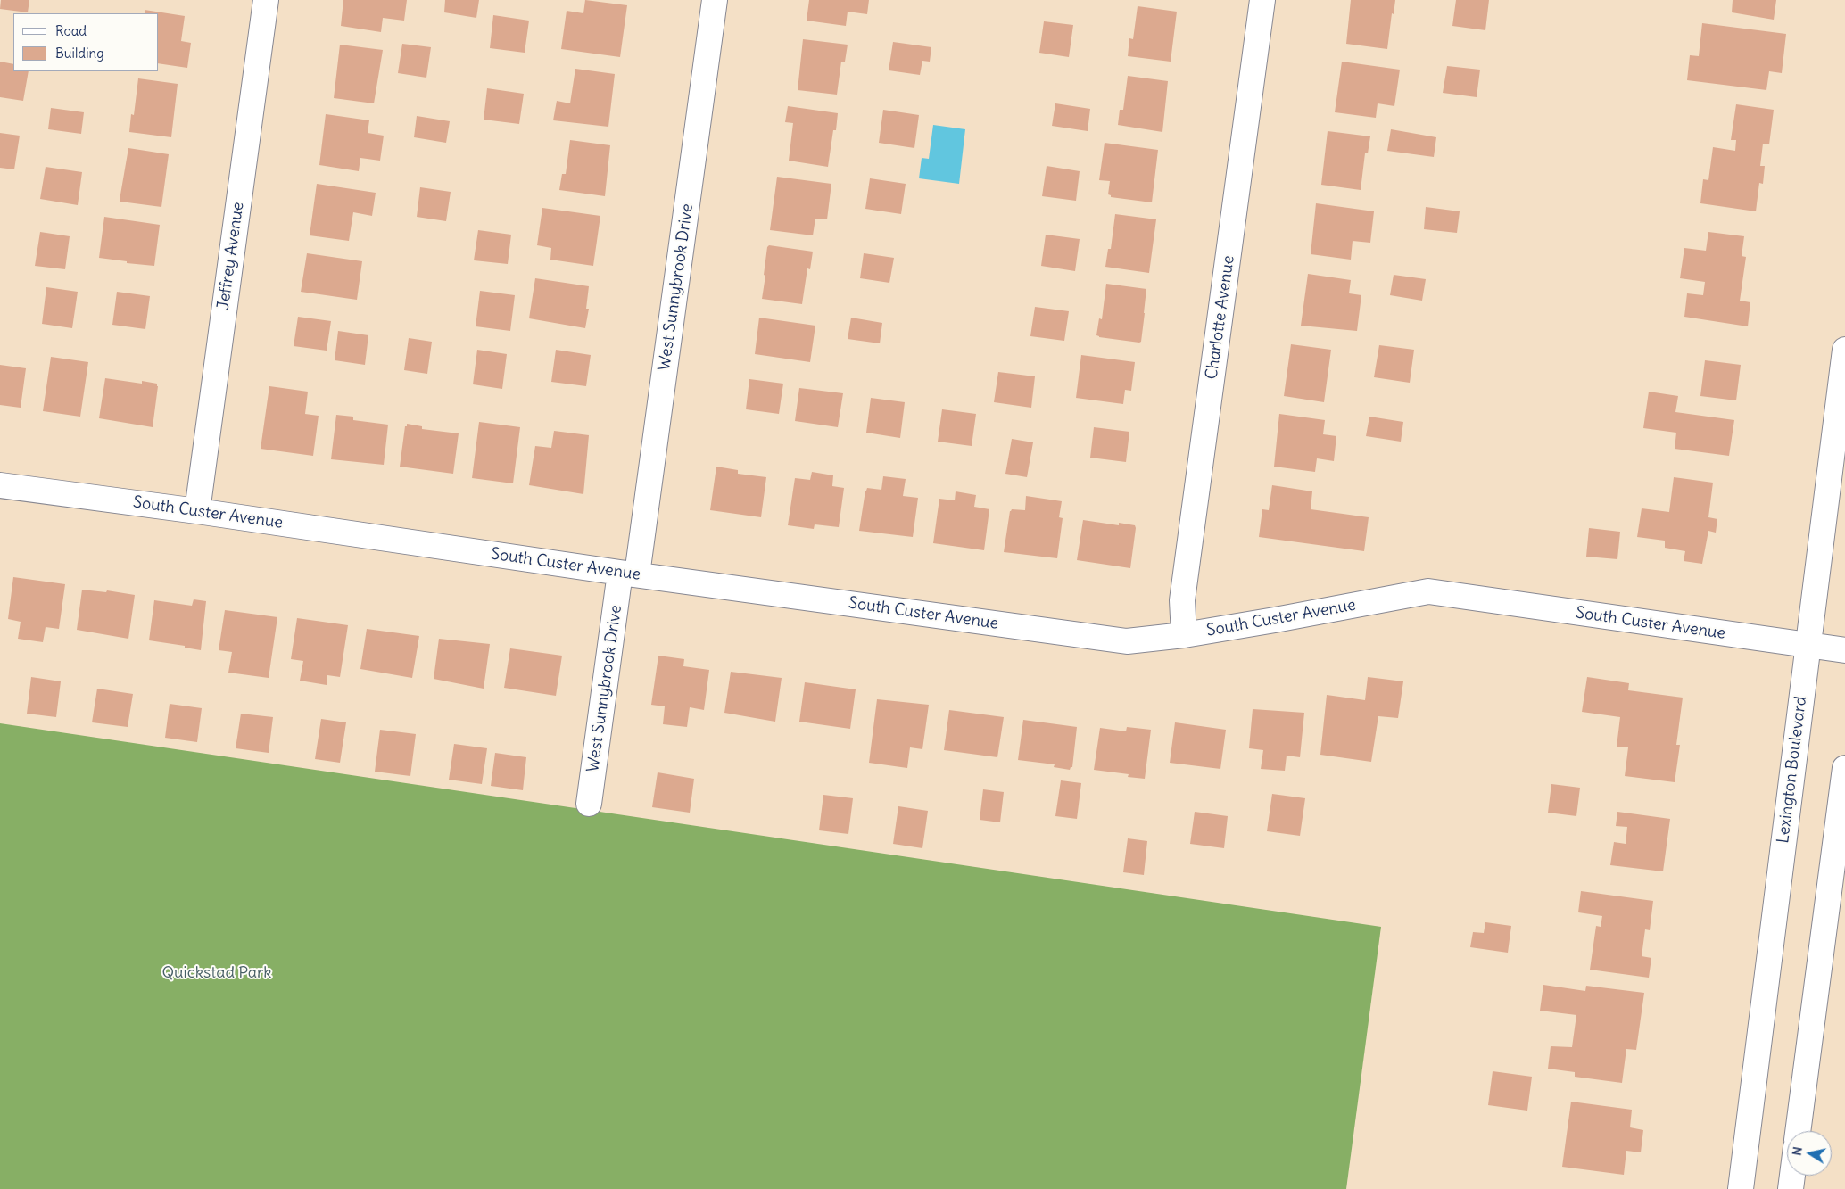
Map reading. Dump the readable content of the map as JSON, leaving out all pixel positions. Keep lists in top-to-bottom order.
{
  "streets": {
    "street": [
      "Jeffrey Avenue",
      "West Sunnybrook Drive",
      "Charlotte Avenue",
      "South Custer Avenue",
      "Lexington Boulevard"
    ]
  },
  "crossings": [
    ["Jeffrey Avenue", "South Custer Avenue"],
    ["West Sunnybrook Drive", "South Custer Avenue"],
    ["Charlotte Avenue", "South Custer Avenue"],
    ["South Custer Avenue", "Lexington Boulevard"]
  ],
  "parks": ["Quickstad Park"],
  "legend": ["Road", "Building"],
  "north": "left"
}
